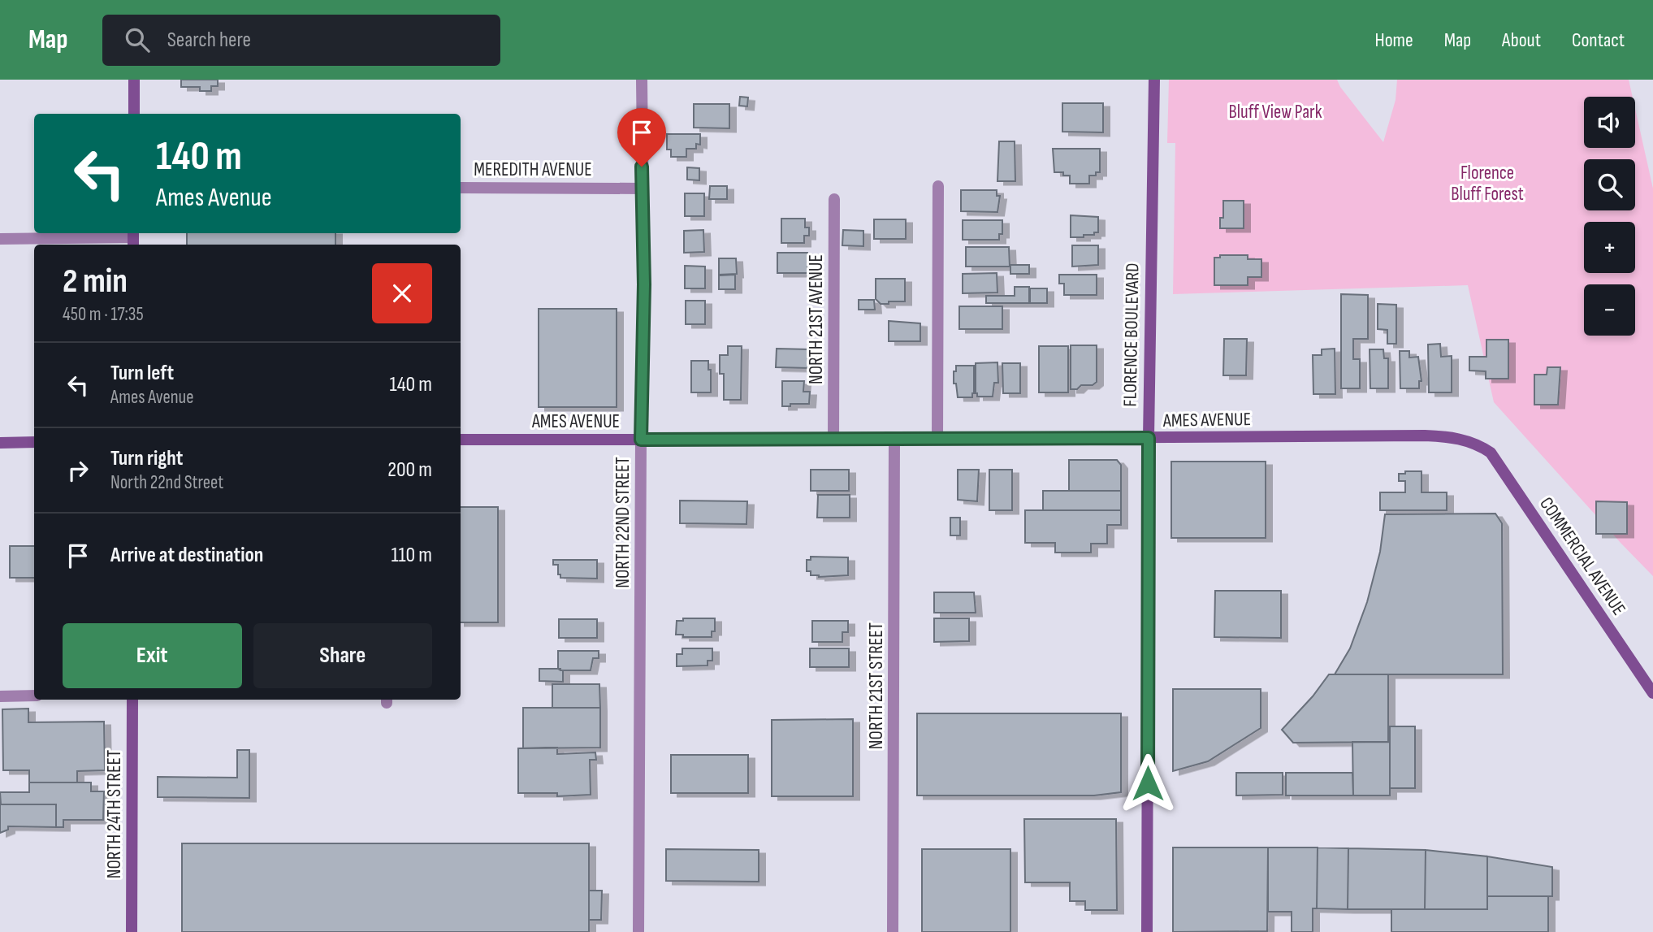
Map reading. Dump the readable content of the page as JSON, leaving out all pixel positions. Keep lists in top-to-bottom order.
{
  "streets": {
    "main road": [
      "FLORENCE BOULEVARD",
      "AMES AVENUE",
      "COMMERCIAL AVENUE",
      "NORTH 24TH STREET"
    ],
    "street": [
      "MEREDITH AVENUE",
      "NORTH 21ST AVENUE",
      "NORTH 22ND STREET",
      "NORTH 21ST STREET"
    ]
  },
  "crossings": [
    ["MEREDITH AVENUE", "NORTH 22ND STREET"],
    ["NORTH 21ST AVENUE", "AMES AVENUE"],
    ["FLORENCE BOULEVARD", "AMES AVENUE"],
    ["AMES AVENUE", "NORTH 22ND STREET"],
    ["AMES AVENUE", "COMMERCIAL AVENUE"],
    ["AMES AVENUE", "NORTH 21ST STREET"]
  ],
  "parks": ["Bluff View Park", "Florence Bluff Forest"],
  "page": {
    "header": "Map",
    "search": "Search here",
    "nav": [
      "Home",
      "Map",
      "About",
      "Contact"
    ],
    "map_buttons": ["+", "−"],
    "turn": ["140 m", "Ames Avenue"],
    "heading": ["2 min", "450 m · 17:35"],
    "list": [
      {
        "name": "Turn left",
        "note": "Ames Avenue",
        "value": "140 m"
      },
      {
        "name": "Turn right",
        "note": "North 22nd Street",
        "value": "200 m"
      },
      {
        "name": "Arrive at destination",
        "value": "110 m"
      }
    ],
    "buttons": ["Exit", "Share"]
  }
}
